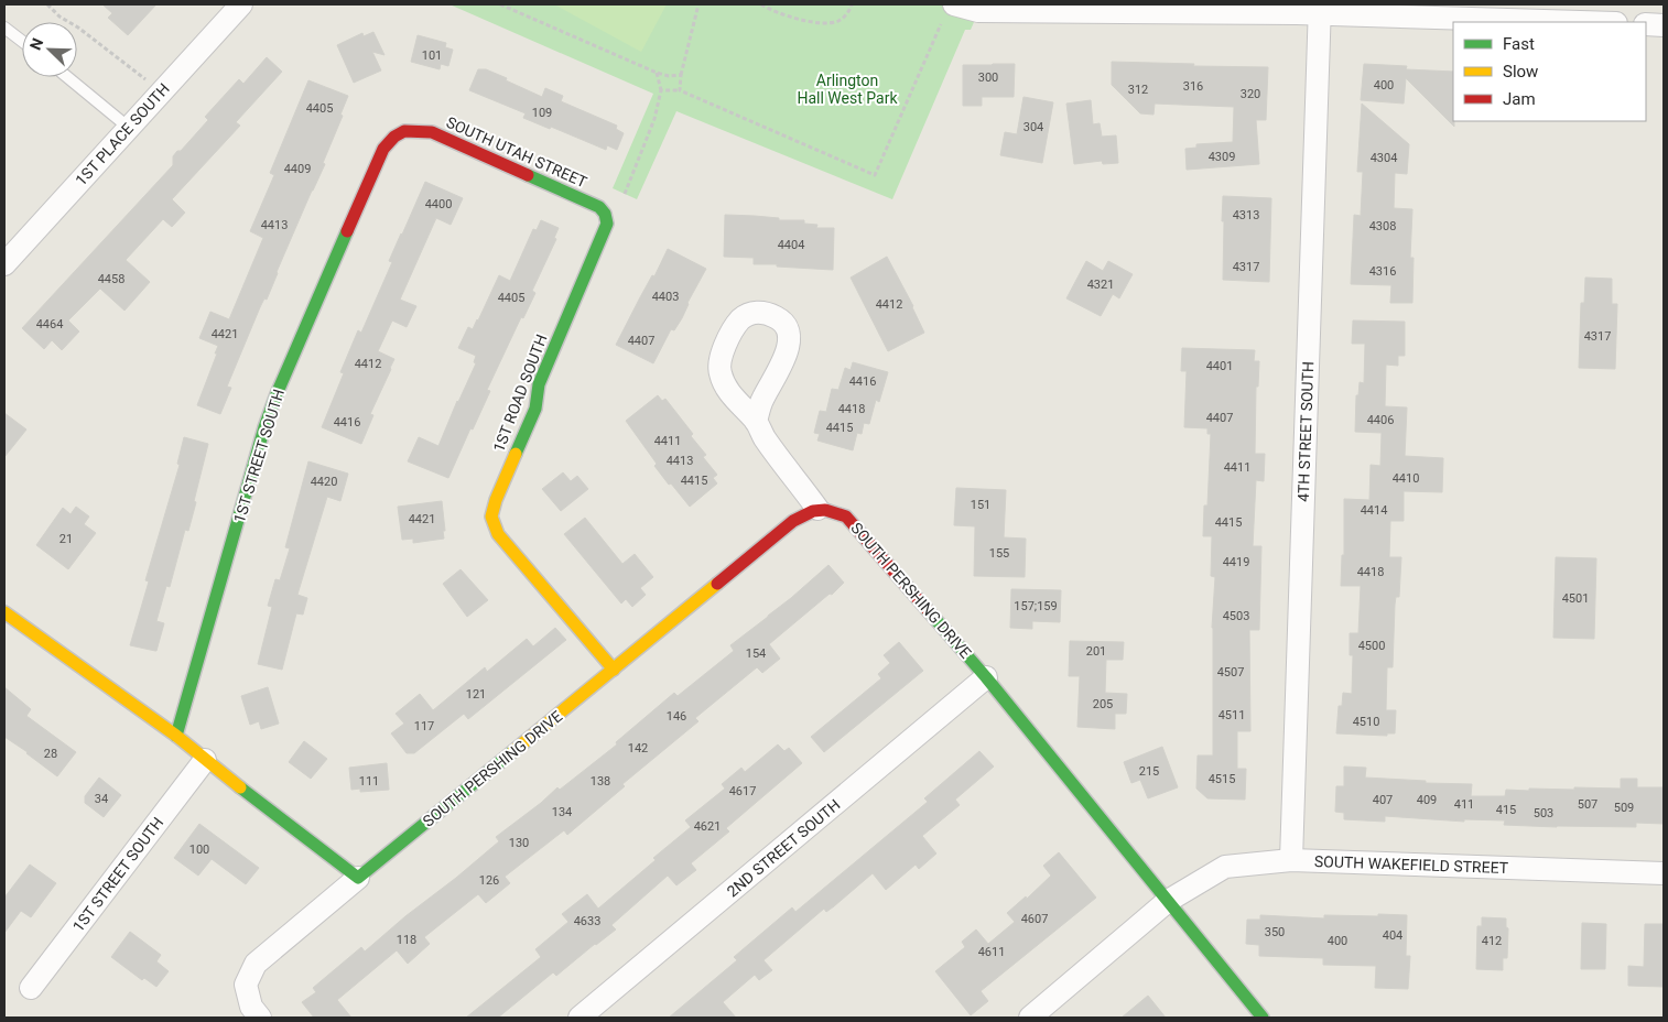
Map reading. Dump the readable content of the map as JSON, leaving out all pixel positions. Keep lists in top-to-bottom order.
{
  "streets": {
    "street": [
      "1ST PLACE SOUTH",
      "SOUTH UTAH STREET",
      "1ST ROAD SOUTH",
      "4TH STREET SOUTH",
      "1ST STREET SOUTH",
      "SOUTH PERSHING DRIVE",
      "2ND STREET SOUTH",
      "SOUTH WAKEFIELD STREET"
    ]
  },
  "crossings": [
    ["SOUTH UTAH STREET", "1ST ROAD SOUTH"],
    ["SOUTH UTAH STREET", "1ST STREET SOUTH"],
    ["1ST ROAD SOUTH", "SOUTH PERSHING DRIVE"],
    ["4TH STREET SOUTH", "SOUTH WAKEFIELD STREET"],
    ["SOUTH PERSHING DRIVE", "2ND STREET SOUTH"],
    ["SOUTH PERSHING DRIVE", "SOUTH WAKEFIELD STREET"]
  ],
  "parks": ["Arlington Hall West Park"],
  "house_numbers": [
    "101",
    "300",
    "400",
    "316",
    "312",
    "320",
    "4405",
    "109",
    "304",
    "4309",
    "4304",
    "4409",
    "4400",
    "4313",
    "4413",
    "4308",
    "4404",
    "4317",
    "4316",
    "4458",
    "4321",
    "4403",
    "4405",
    "4412",
    "4464",
    "4421",
    "4317",
    "4407",
    "4412",
    "4401",
    "4416",
    "4418",
    "4407",
    "4406",
    "4416",
    "4415",
    "4411",
    "4413",
    "4411",
    "4410",
    "4415",
    "4420",
    "151",
    "4414",
    "4421",
    "4415",
    "21",
    "155",
    "4419",
    "4418",
    "4501",
    "157;159",
    "4503",
    "4500",
    "201",
    "154",
    "4507",
    "121",
    "205",
    "4511",
    "146",
    "4510",
    "117",
    "142",
    "28",
    "215",
    "4515",
    "111",
    "138",
    "4617",
    "34",
    "407",
    "409",
    "411",
    "507",
    "509",
    "415",
    "134",
    "503",
    "4621",
    "130",
    "100",
    "126",
    "4607",
    "4633",
    "350",
    "404",
    "118",
    "400",
    "412",
    "4611"
  ],
  "legend": ["Fast", "Slow", "Jam"],
  "north": "top left"
}
